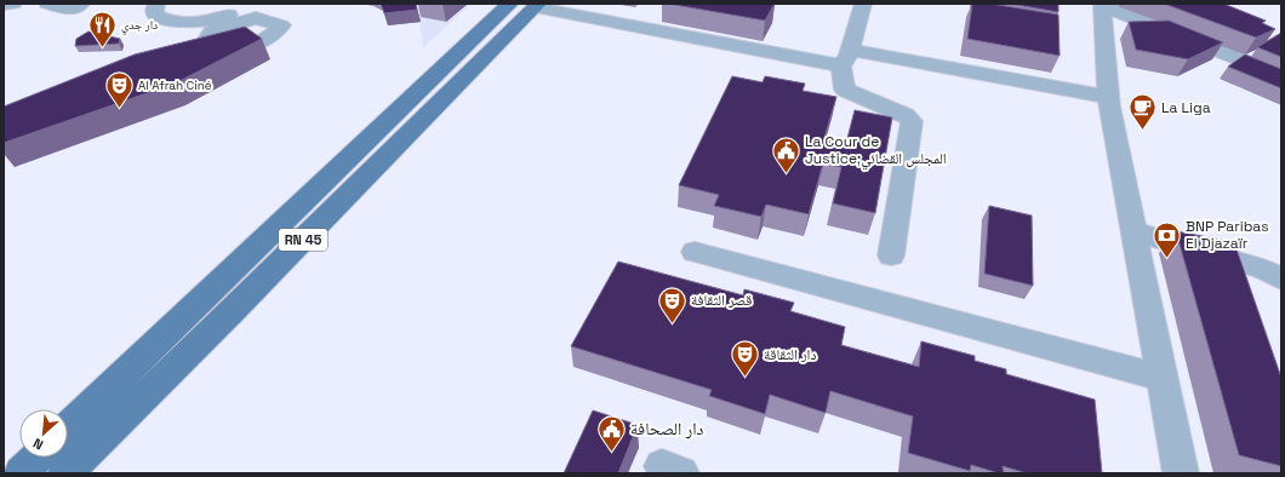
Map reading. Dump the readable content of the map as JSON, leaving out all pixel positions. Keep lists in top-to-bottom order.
{
  "streets": {
    "main road": ["RN 45"]
  },
  "places": {
    "restaurant": ["دار جدي"],
    "theatre": ["Al Afrah Ciné", "قصر الثقافة", "دار الثقاقة"],
    "cafe": ["La Liga"],
    "public building": ["La Cour de Justice;المجلس القضائي", "دار الصحافة"],
    "bank": ["BNP Paribas El Djazaïr"]
  },
  "north": "bottom left"
}
